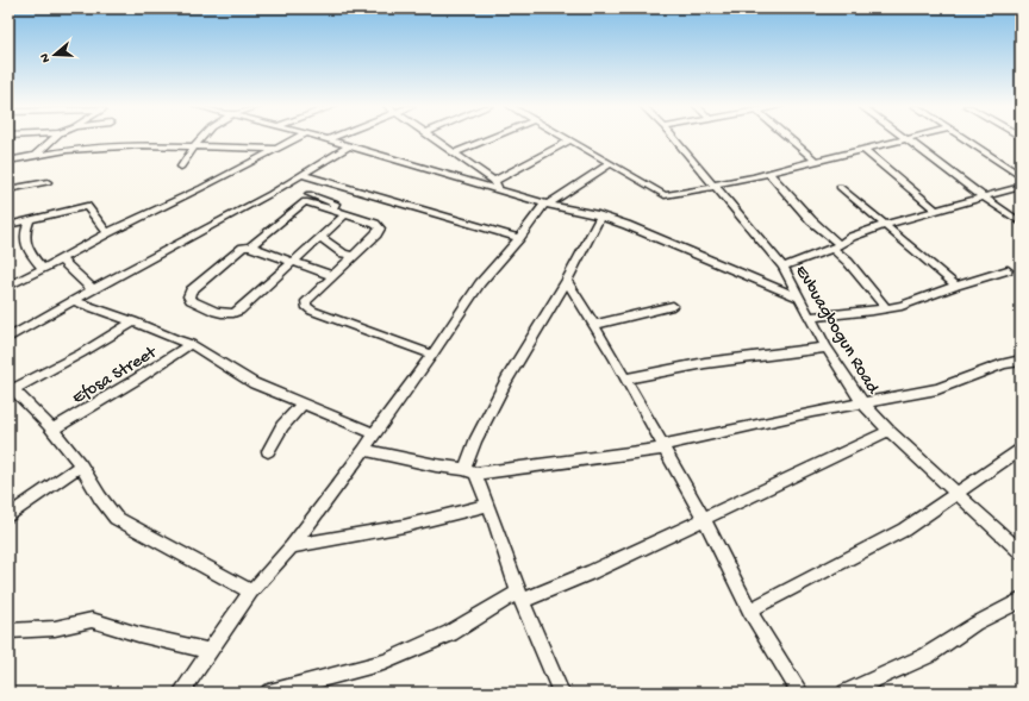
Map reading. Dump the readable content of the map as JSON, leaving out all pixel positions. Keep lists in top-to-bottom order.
{
  "streets": {
    "street": ["Evbuagbogun Road", "Efosa Street"]
  },
  "north": "left"
}
